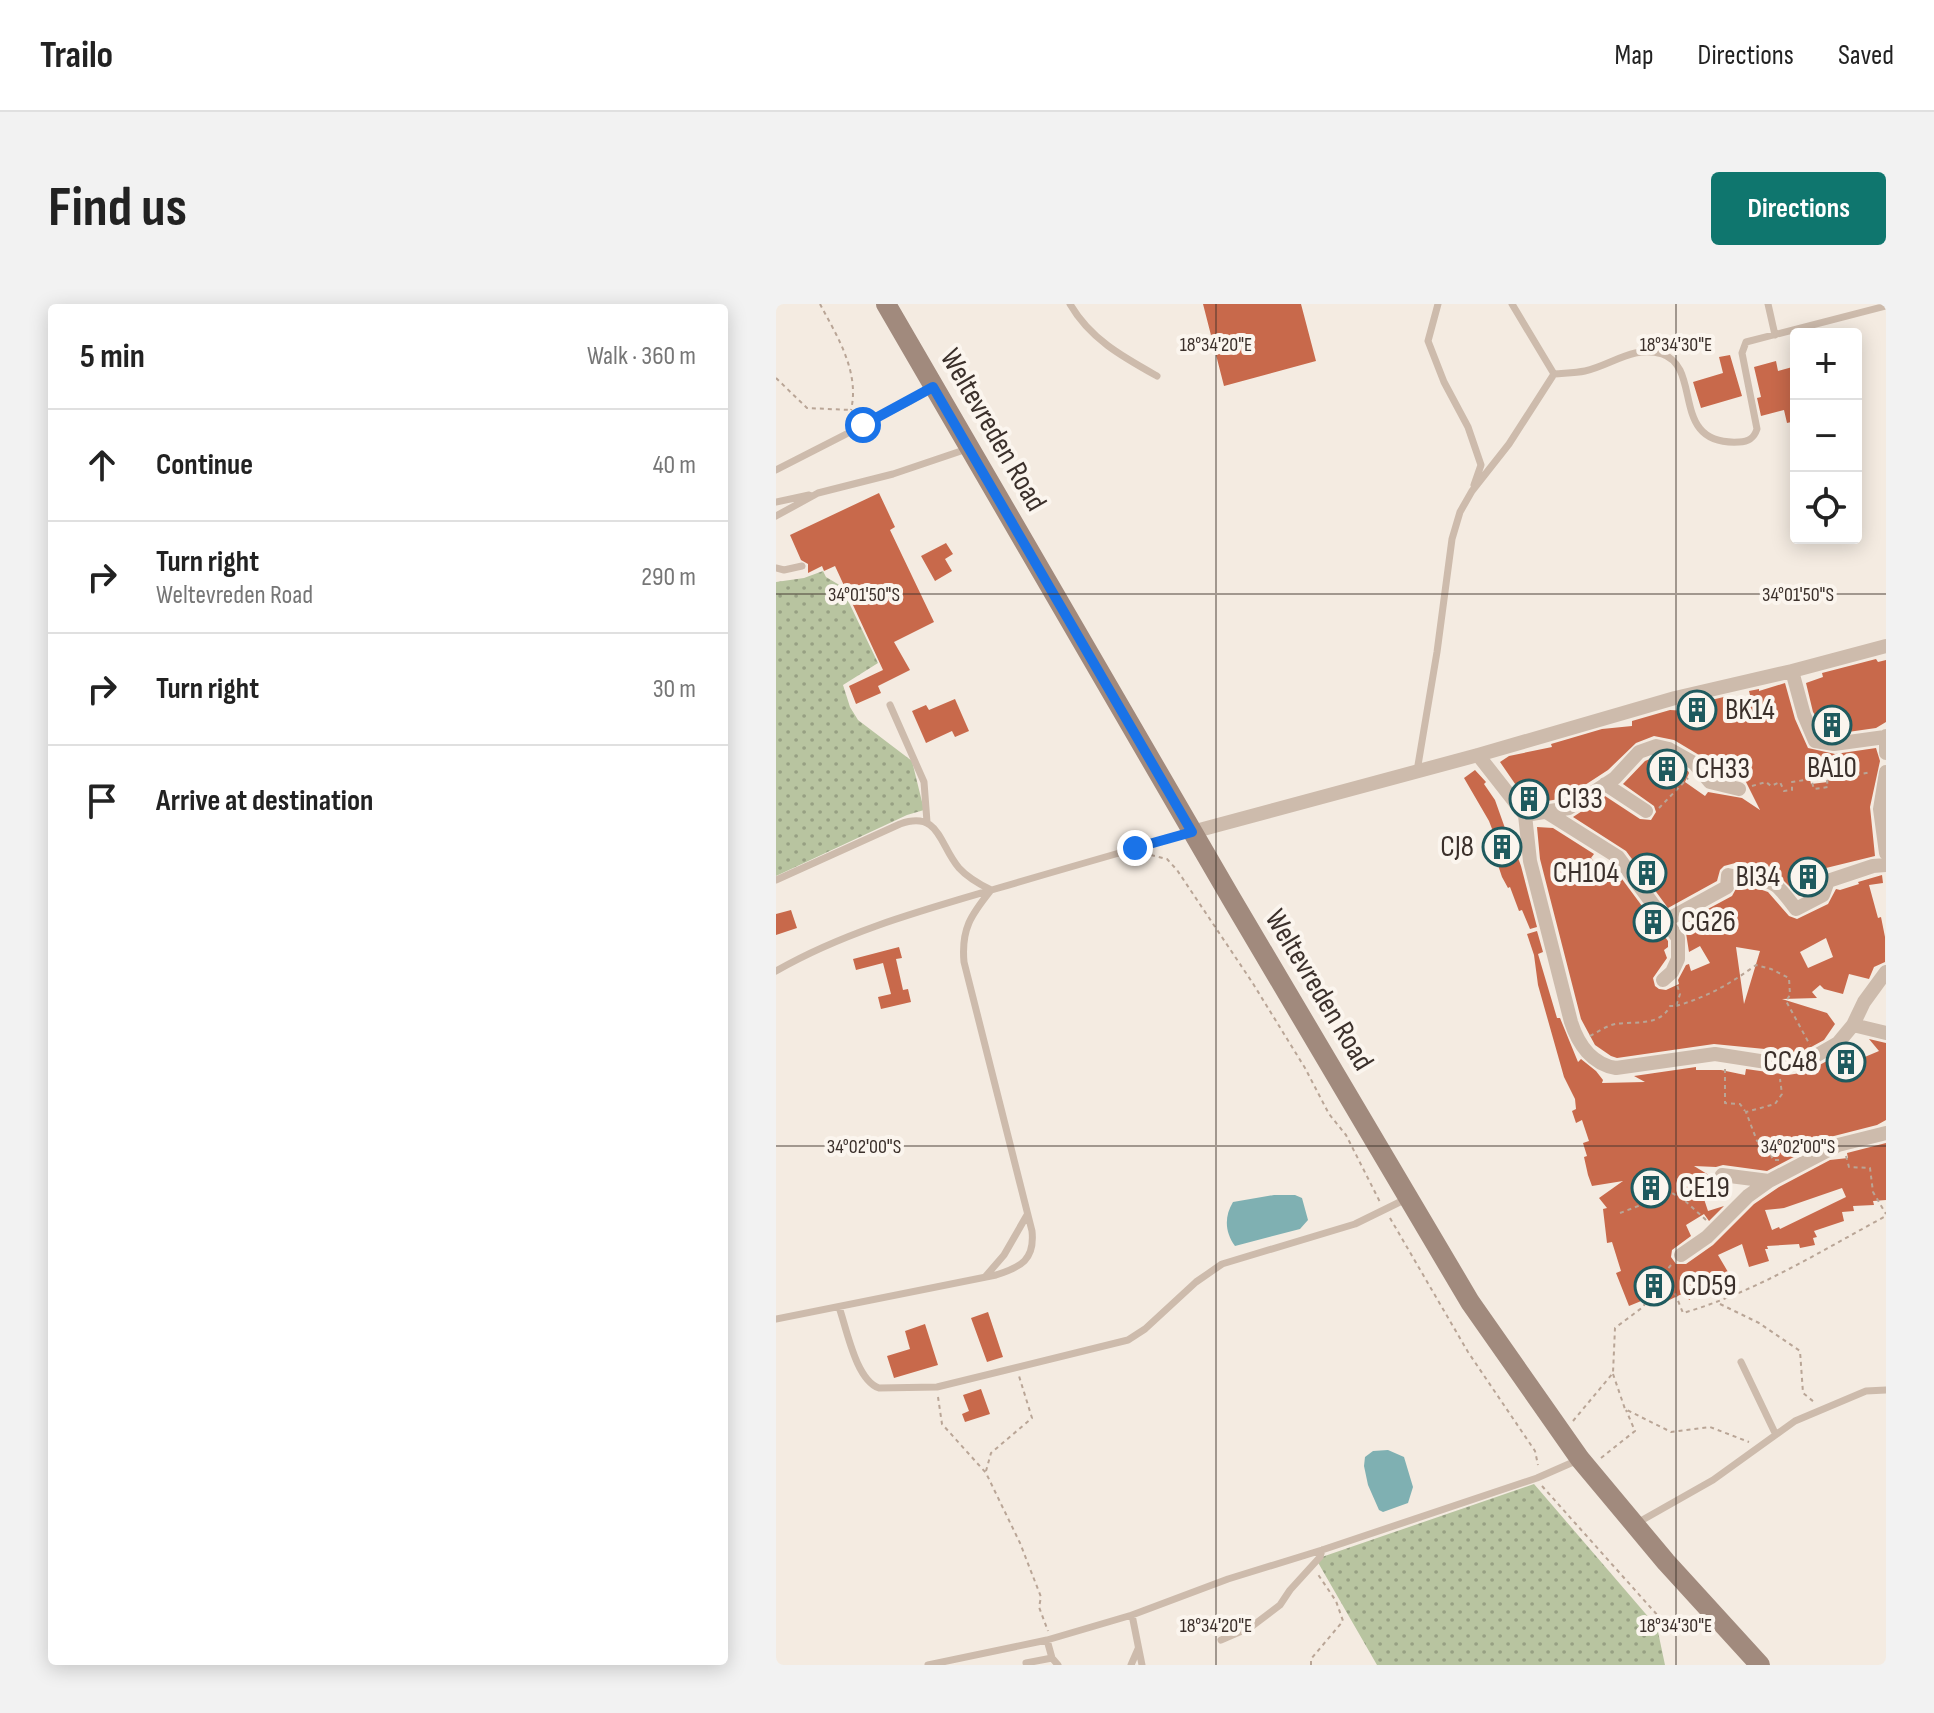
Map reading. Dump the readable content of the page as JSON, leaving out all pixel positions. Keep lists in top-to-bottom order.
{
  "streets": {
    "street": ["Weltevreden Road"]
  },
  "places": {
    "building": [
      "BK14",
      "BA10",
      "CH33",
      "CI33",
      "CJ8",
      "CH104",
      "BI34",
      "CG26",
      "CC48",
      "CE19",
      "CD59"
    ]
  },
  "page": {
    "header": "Trailo",
    "nav": ["Map", "Directions", "Saved"],
    "buttons": "Directions",
    "title": "Find us",
    "heading": ["5 min", "Walk · 360 m"],
    "map_buttons": ["+", "−"],
    "list": [
      ["Continue", "40 m"],
      ["Turn right", "Weltevreden Road", "290 m"],
      ["Turn right", "30 m"],
      "Arrive at destination"
    ]
  },
  "coordinates": [
    "18°34'20\"E",
    "18°34'30\"E",
    "34°01'50\"S",
    "34°02'00\"S"
  ]
}
